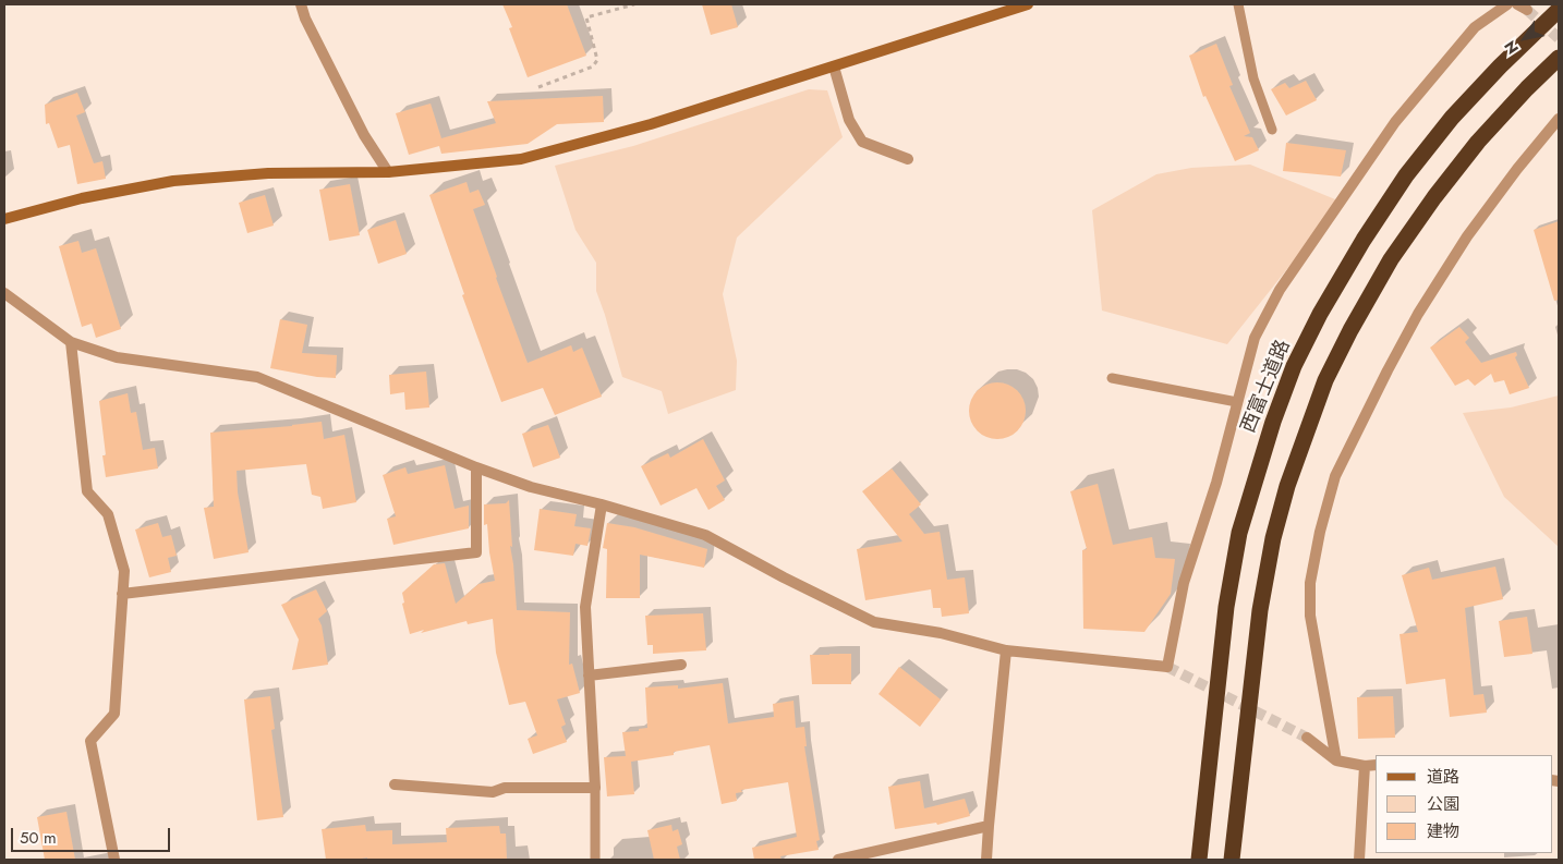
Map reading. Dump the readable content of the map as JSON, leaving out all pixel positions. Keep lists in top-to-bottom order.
{
  "streets": {
    "highway": ["西富士道路"]
  },
  "legend": ["道路", "公園", "建物"],
  "scale_bar": "50 m",
  "north": "bottom left"
}
